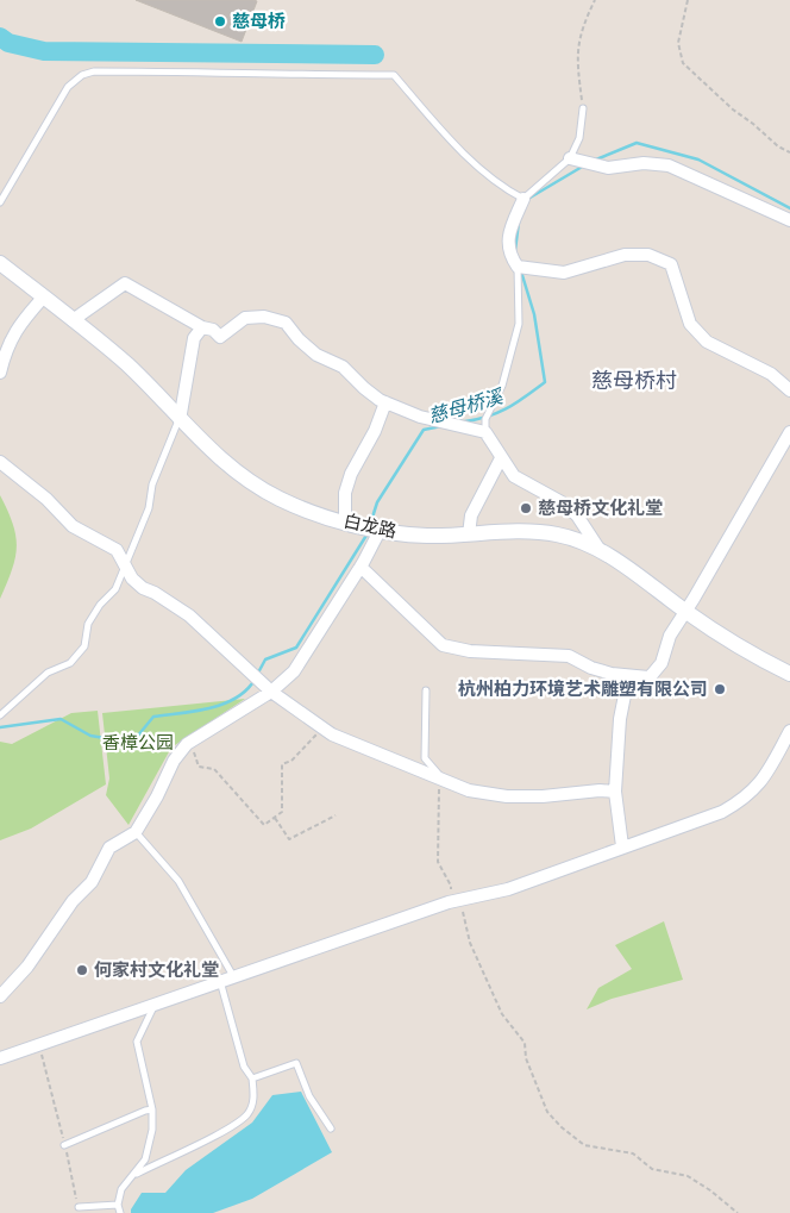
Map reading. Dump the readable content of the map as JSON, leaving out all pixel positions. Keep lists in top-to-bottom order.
{
  "streets": {
    "street": ["白龙路"]
  },
  "districts": ["慈母桥村"],
  "water": ["慈母桥溪"],
  "parks": ["香樟公园"],
  "places": [
    "慈母桥",
    "慈母桥文化礼堂",
    "杭州柏力环境艺术雕塑有限公司",
    "何家村文化礼堂"
  ]
}
